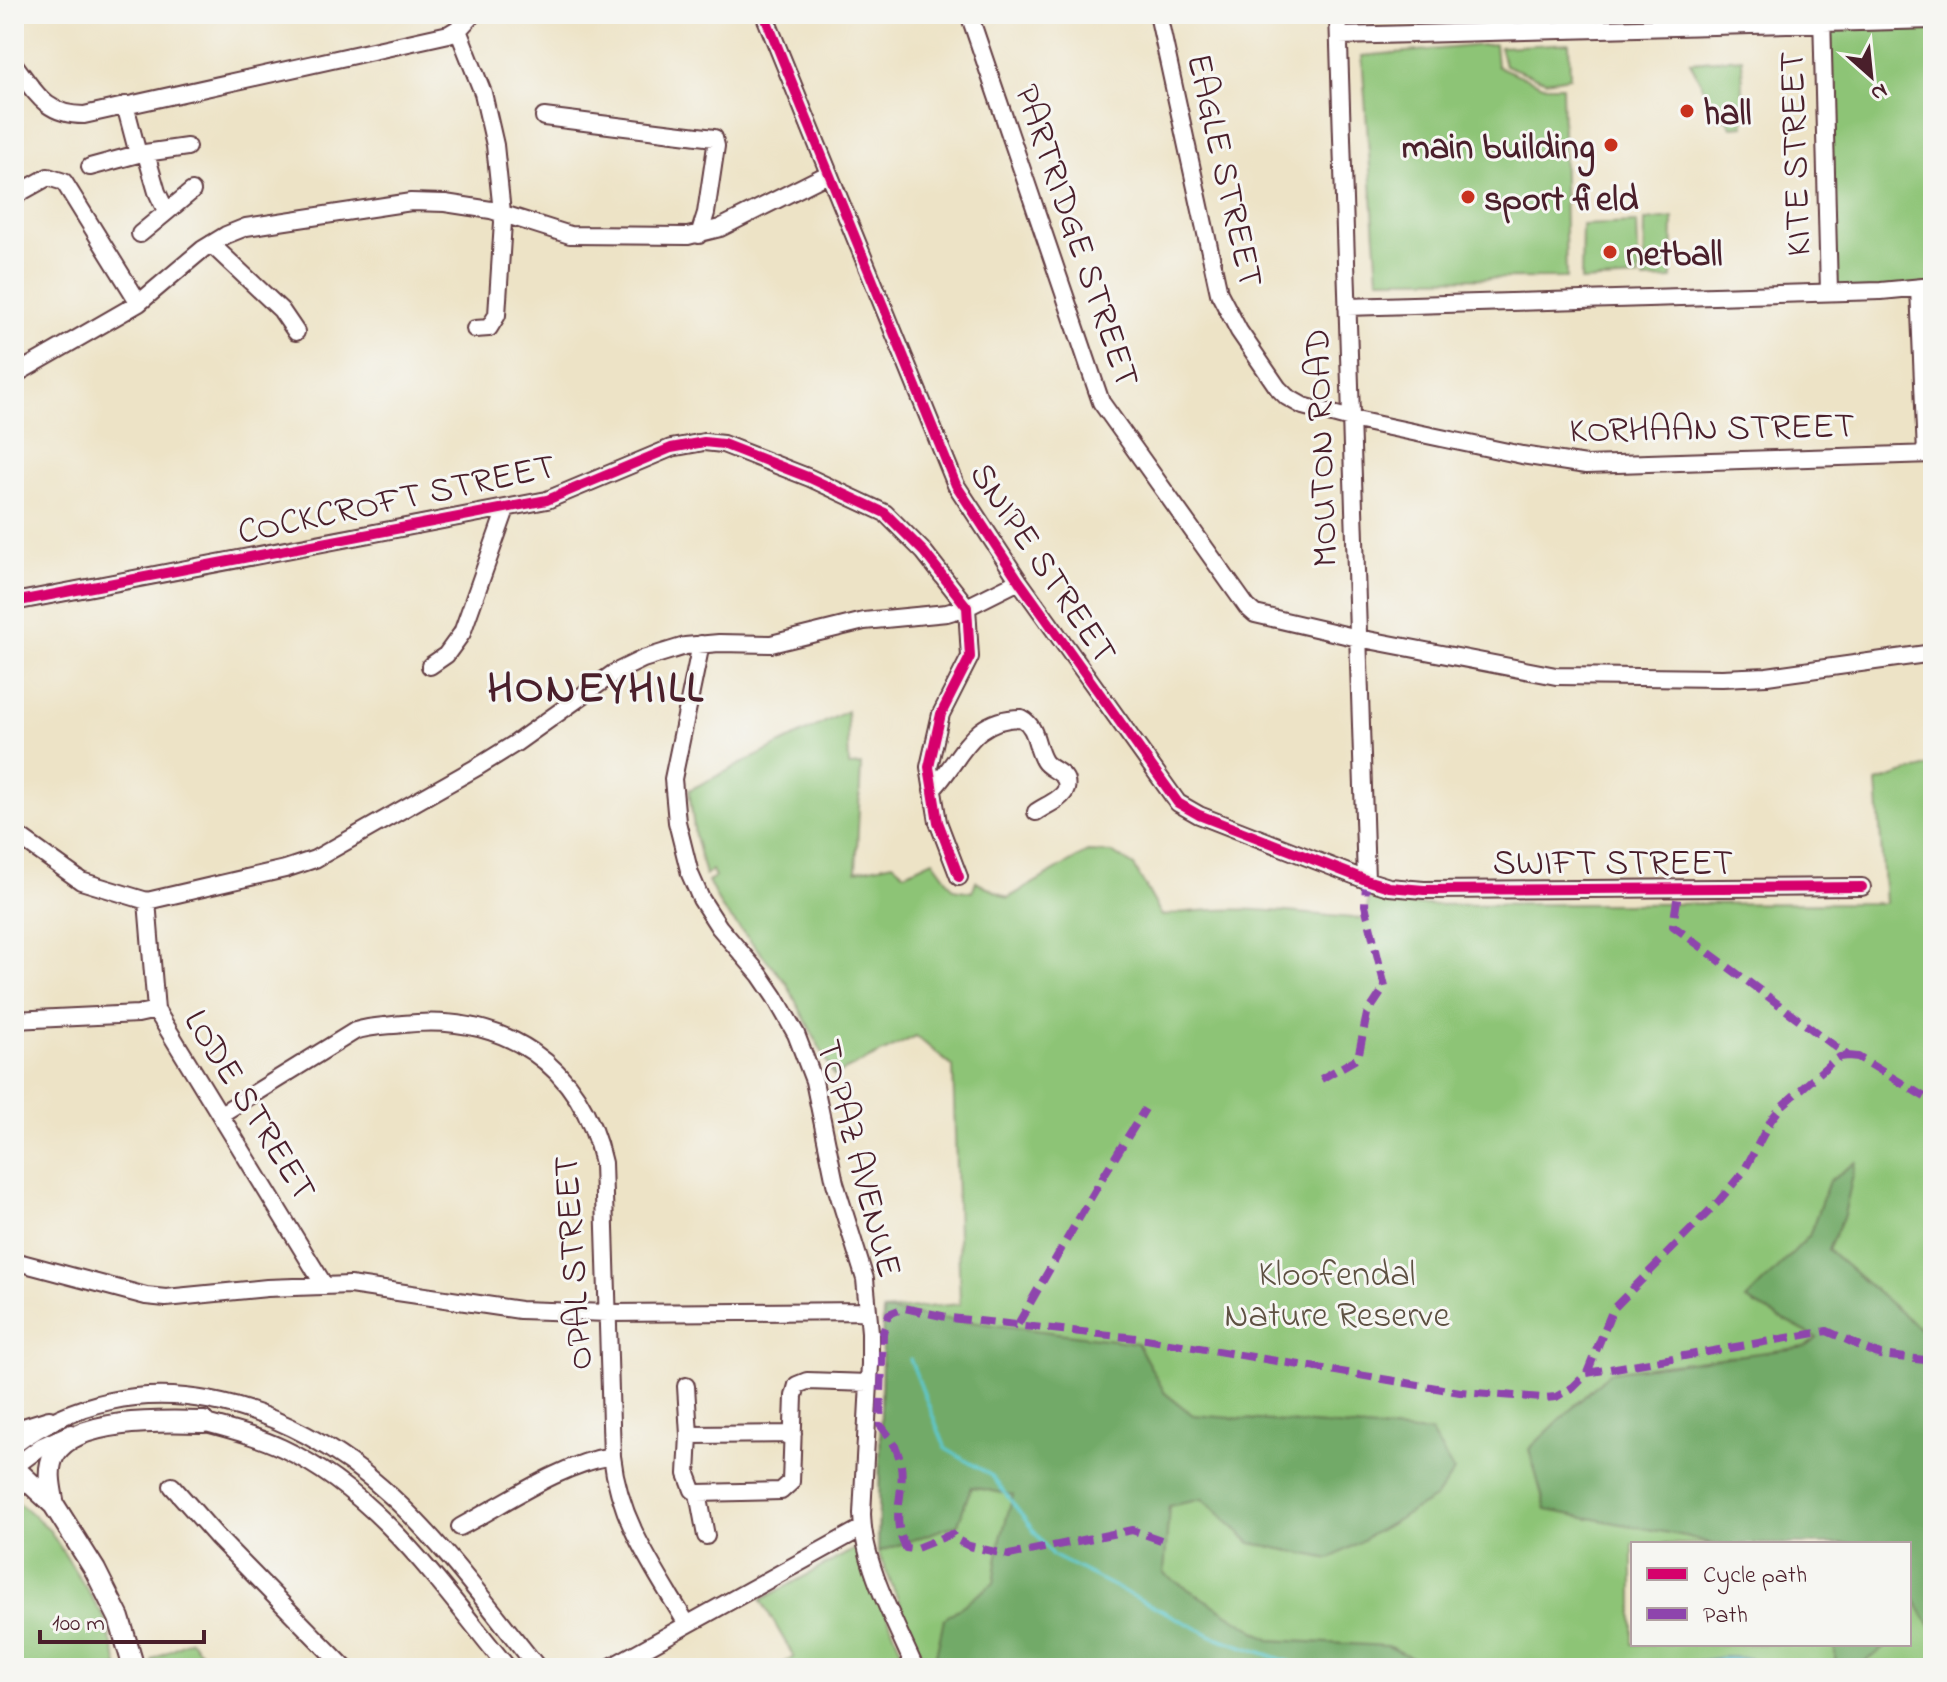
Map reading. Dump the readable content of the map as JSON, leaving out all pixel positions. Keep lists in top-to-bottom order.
{
  "streets": {
    "street": [
      "KITE STREET",
      "EAGLE STREET",
      "PARTRIDGE STREET",
      "KORHAAN STREET",
      "MOUTON ROAD",
      "COCKCROFT STREET",
      "SNIPE STREET",
      "SWIFT STREET",
      "LODE STREET",
      "TOPAZ AVENUE",
      "OPAL STREET"
    ]
  },
  "crossings": [
    ["EAGLE STREET", "KORHAAN STREET"],
    ["EAGLE STREET", "MOUTON ROAD"],
    ["PARTRIDGE STREET", "MOUTON ROAD"],
    ["KORHAAN STREET", "MOUTON ROAD"],
    ["MOUTON ROAD", "SNIPE STREET"],
    ["MOUTON ROAD", "SWIFT STREET"],
    ["SNIPE STREET", "SWIFT STREET"],
    ["LODE STREET", "OPAL STREET"]
  ],
  "districts": ["HONEYHILL"],
  "parks": ["Kloofendal Nature Reserve"],
  "places": [
    "hall",
    "main building",
    "sport field",
    "netball"
  ],
  "legend": ["Cycle path", "Path"],
  "scale_bar": "100 m",
  "north": "bottom right"
}
